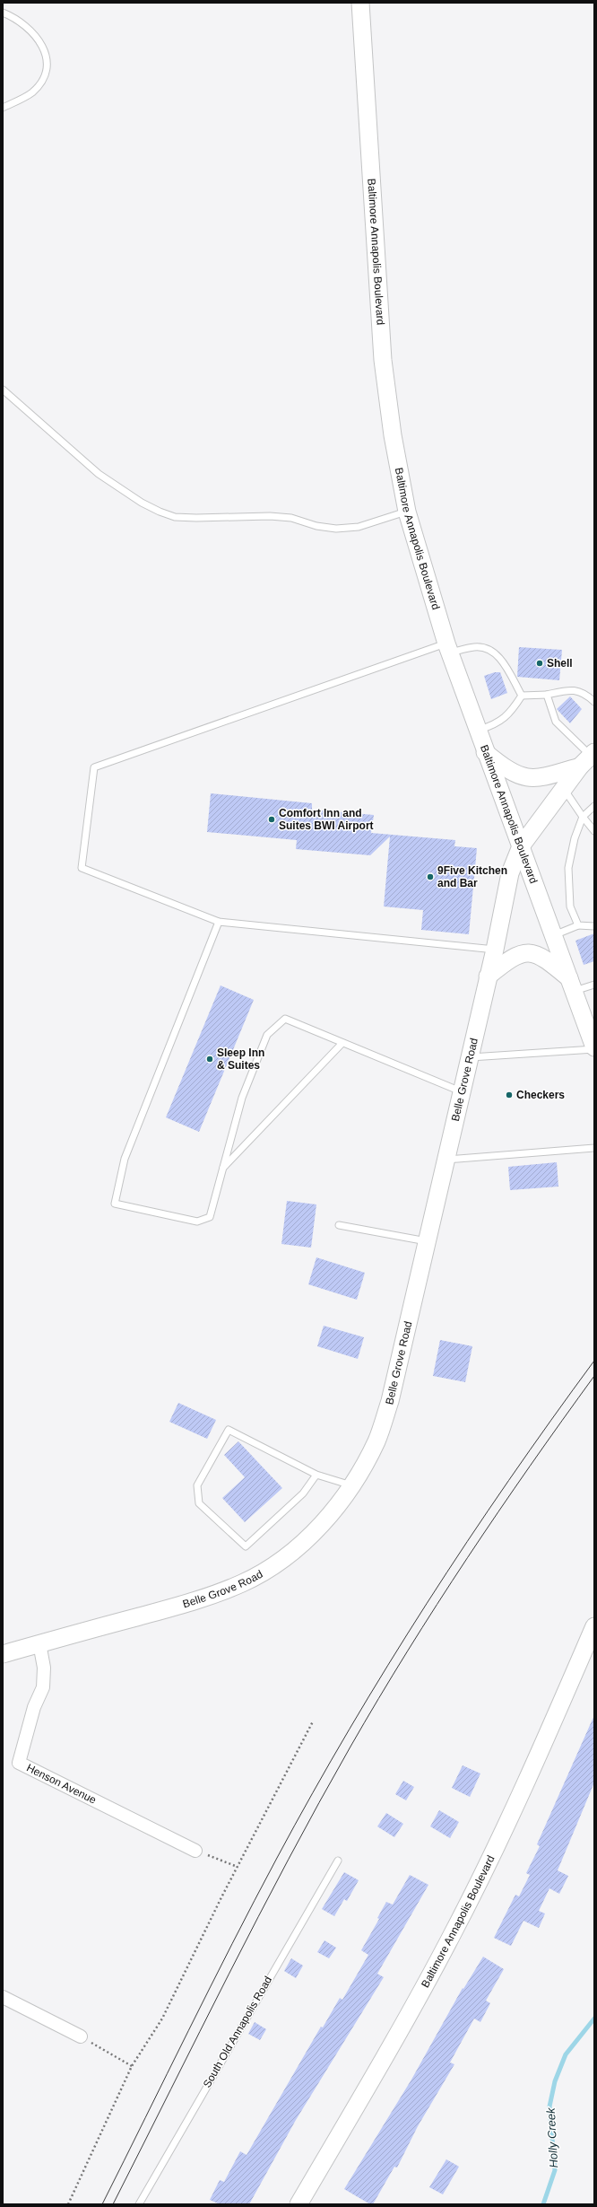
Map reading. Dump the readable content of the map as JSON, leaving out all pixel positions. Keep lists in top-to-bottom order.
{
  "streets": {
    "main road": ["Baltimore Annapolis Boulevard", "Belle Grove Road"],
    "street": ["Henson Avenue"],
    "lane": ["South Old Annapolis Road"]
  },
  "crossings": [
    ["Baltimore Annapolis Boulevard", "Belle Grove Road"],
    ["Belle Grove Road", "Henson Avenue"]
  ],
  "water": ["Holly Creek"],
  "places": [
    "Shell",
    "Comfort Inn and Suites BWI Airport",
    "9Five Kitchen and Bar",
    "Sleep Inn & Suites",
    "Checkers"
  ]
}
